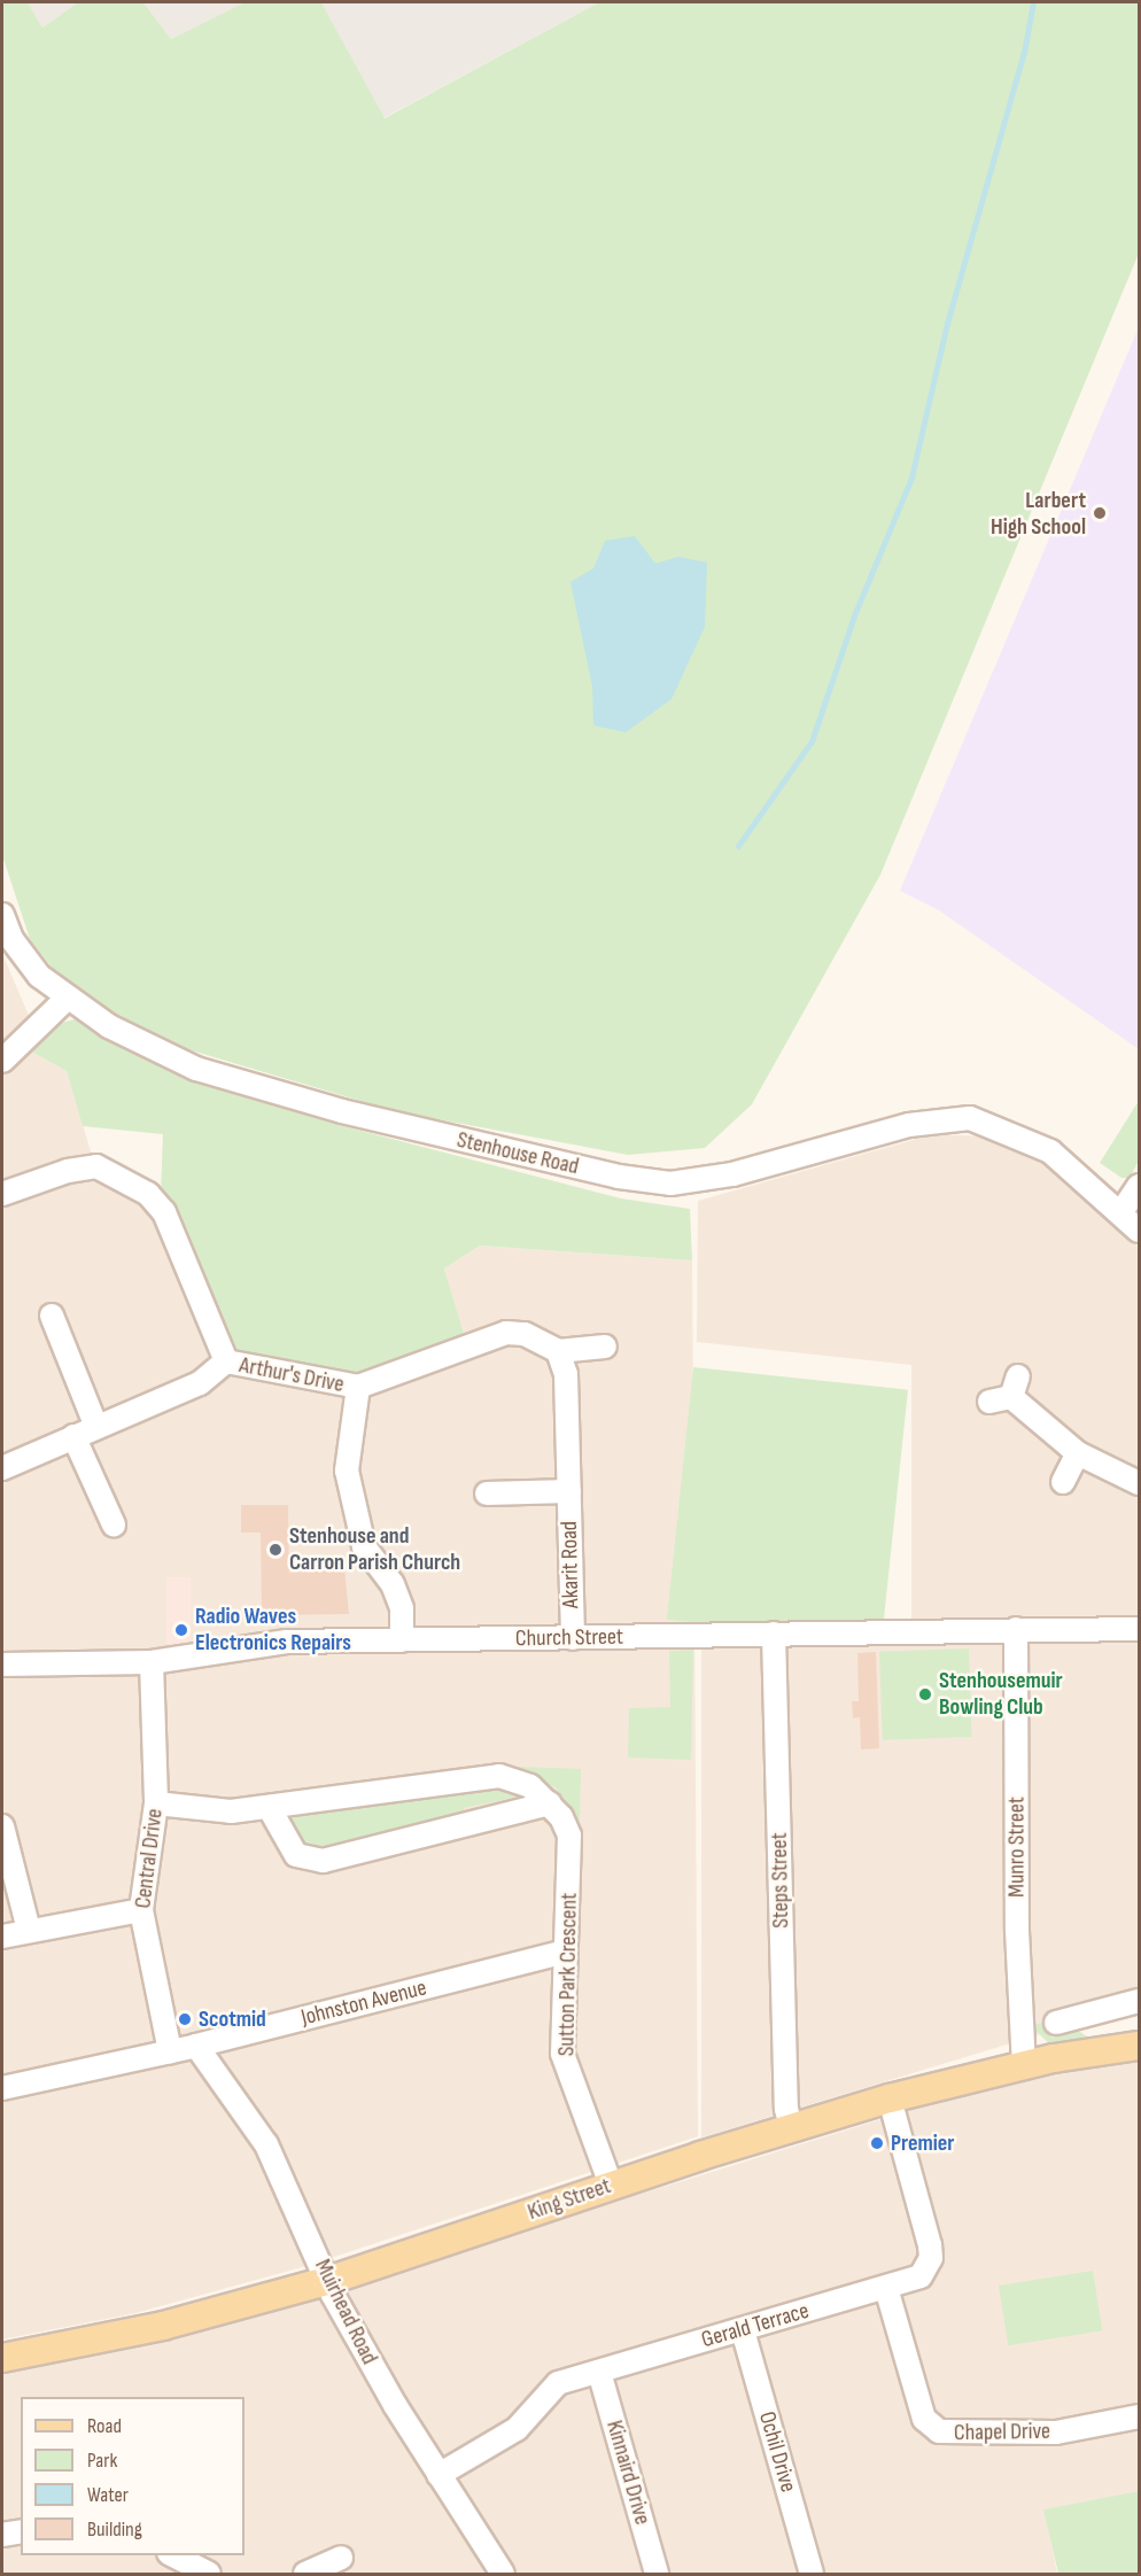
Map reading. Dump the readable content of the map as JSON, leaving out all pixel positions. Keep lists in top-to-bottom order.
{
  "streets": {
    "main road": ["King Street"],
    "street": [
      "Stenhouse Road",
      "Arthur's Drive",
      "Akarit Road",
      "Church Street",
      "Munro Street",
      "Central Drive",
      "Steps Street",
      "Sutton Park Crescent",
      "Johnston Avenue",
      "Muirhead Road",
      "Gerald Terrace",
      "Chapel Drive",
      "Ochil Drive",
      "Kinnaird Drive"
    ]
  },
  "crossings": [
    ["Arthur's Drive", "Akarit Road"],
    ["Akarit Road", "Church Street"],
    ["Church Street", "Munro Street"],
    ["Church Street", "Central Drive"],
    ["Church Street", "Steps Street"],
    ["Munro Street", "King Street"],
    ["Central Drive", "Sutton Park Crescent"],
    ["Central Drive", "Johnston Avenue"],
    ["Steps Street", "King Street"],
    ["Sutton Park Crescent", "Johnston Avenue"],
    ["Sutton Park Crescent", "King Street"],
    ["Johnston Avenue", "Muirhead Road"],
    ["King Street", "Muirhead Road"],
    ["King Street", "Gerald Terrace"],
    ["Muirhead Road", "Gerald Terrace"],
    ["Gerald Terrace", "Chapel Drive"],
    ["Gerald Terrace", "Ochil Drive"],
    ["Gerald Terrace", "Kinnaird Drive"]
  ],
  "places": [
    "Larbert High School",
    "Stenhouse and Carron Parish Church",
    "Radio Waves Electronics Repairs",
    "Stenhousemuir Bowling Club",
    "Scotmid",
    "Premier"
  ],
  "legend": [
    "Road",
    "Park",
    "Water",
    "Building"
  ]
}
